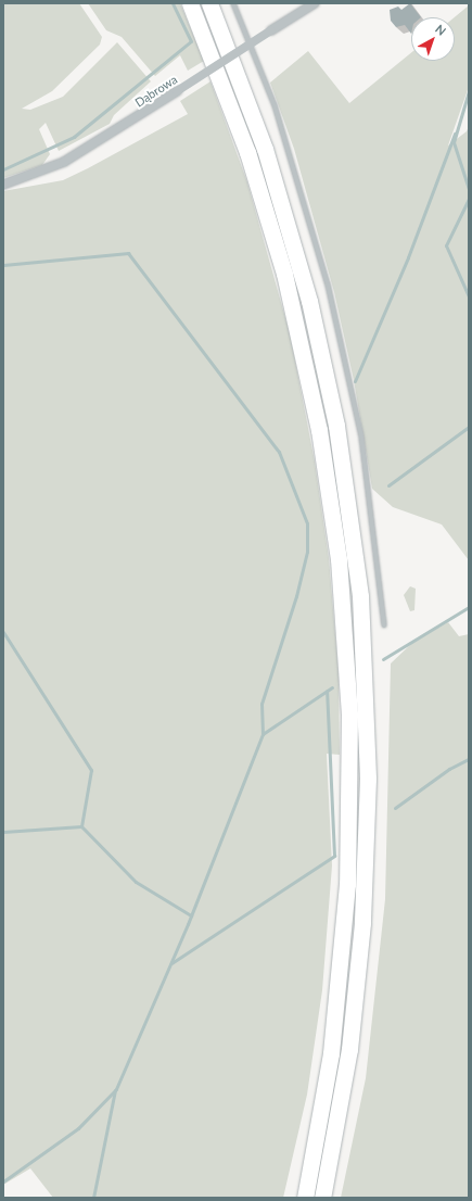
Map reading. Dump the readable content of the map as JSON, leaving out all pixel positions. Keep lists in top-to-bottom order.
{
  "streets": {
    "street": ["Dąbrowa"]
  },
  "north": "top right"
}
